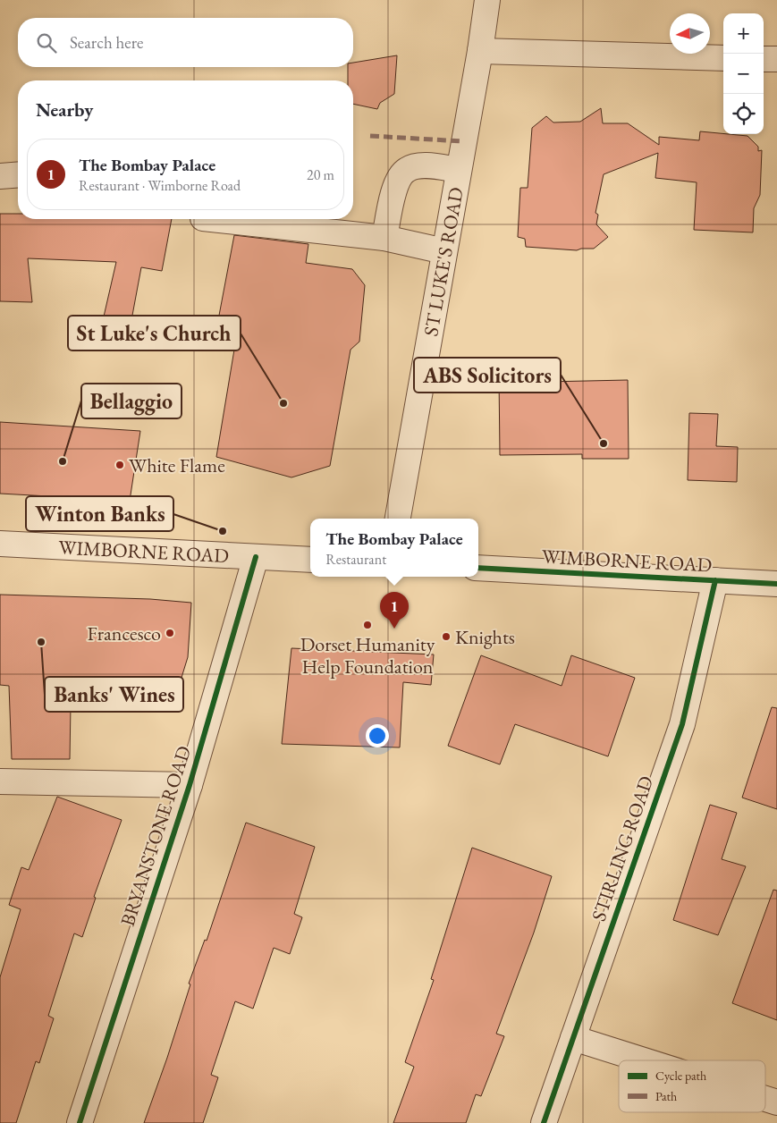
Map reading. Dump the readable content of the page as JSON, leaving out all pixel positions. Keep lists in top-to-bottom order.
{
  "streets": {
    "street": [
      "ST LUKE'S ROAD",
      "WIMBORNE ROAD",
      "BRYANSTONE ROAD",
      "STIRLING ROAD"
    ]
  },
  "crossings": [
    ["WIMBORNE ROAD", "BRYANSTONE ROAD"],
    ["WIMBORNE ROAD", "STIRLING ROAD"]
  ],
  "places": [
    "St Luke's Church",
    "ABS Solicitors",
    "Bellaggio",
    "White Flame",
    "Winton Banks",
    "Dorset Humanity Help Foundation",
    "Francesco",
    "Knights",
    "Banks' Wines"
  ],
  "legend": ["Cycle path", "Path"],
  "north": "left",
  "page": {
    "map_buttons": ["+", "−"],
    "search": "Search here",
    "heading": "Nearby",
    "list": [
      {
        "mark": "1",
        "name": "The Bombay Palace",
        "note": "Restaurant · Wimborne Road",
        "value": "20 m"
      }
    ],
    "popup": ["The Bombay Palace", "Restaurant"],
    "pins": "1"
  }
}
